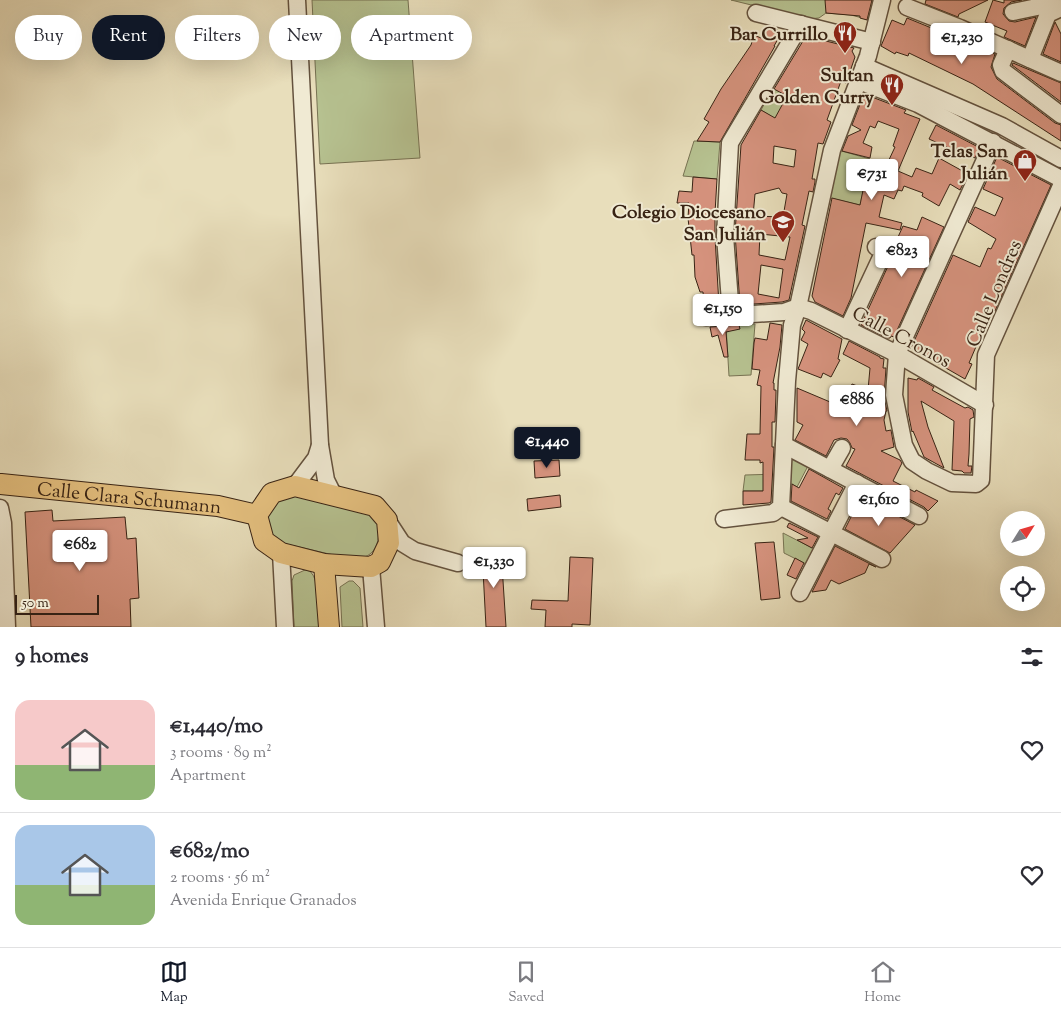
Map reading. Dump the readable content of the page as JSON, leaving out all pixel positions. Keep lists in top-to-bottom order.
{
  "streets": {
    "main road": ["Calle Clara Schumann"],
    "street": ["Calle Londres", "Calle Cronos"]
  },
  "crossings": [
    ["Calle Londres", "Calle Cronos"]
  ],
  "places": {
    "restaurant": ["Bar Currillo", "Sultan Golden Curry"],
    "shop": ["Telas San Julián"],
    "school or university": ["Colegio Diocesano San Julián"]
  },
  "scale_bar": "50 m",
  "north": "top right",
  "page": {
    "chip": [
      "Buy",
      "Rent",
      "Filters",
      "New",
      "Apartment"
    ],
    "price": [
      "€1,230",
      "€731",
      "€823",
      "€1,150",
      "€886",
      "€1,440",
      "€1,610",
      "€682",
      "€1,330"
    ],
    "scale": "50 m",
    "heading": "9 homes",
    "list": [
      {
        "name": "€1,440/mo",
        "note": "3 rooms · 89 m² · Apartment"
      },
      {
        "name": "€682/mo",
        "note": "2 rooms · 56 m² · Avenida Enrique Granados"
      }
    ],
    "tabs": ["Map", "Saved", "Home"]
  }
}
